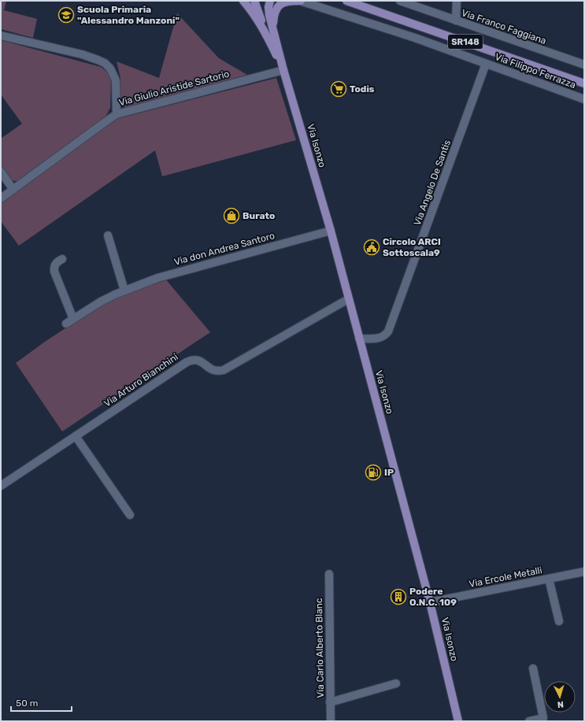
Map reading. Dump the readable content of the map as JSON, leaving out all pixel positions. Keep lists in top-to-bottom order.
{
  "streets": {
    "main road": ["SR148", "Via Isonzo"],
    "street": [
      "Via Franco Faggiana",
      "Via Filippo Ferrazza",
      "Via Giulio Aristide Sartorio",
      "Via Angelo De Santis",
      "Via don Andrea Santoro",
      "Via Arturo Bianchini",
      "Via Ercole Metalli",
      "Via Carlo Alberto Blanc"
    ]
  },
  "crossings": [
    ["Via Filippo Ferrazza", "Via Angelo De Santis"],
    ["Via Giulio Aristide Sartorio", "Via Isonzo"],
    ["Via Isonzo", "Via Angelo De Santis"],
    ["Via Isonzo", "Via don Andrea Santoro"],
    ["Via Isonzo", "Via Arturo Bianchini"],
    ["Via Isonzo", "Via Ercole Metalli"]
  ],
  "places": {
    "school or university": ["Scuola Primaria \"Alessandro Manzoni\""],
    "supermarket": ["Todis"],
    "shop": ["Burato"],
    "public building": ["Circolo ARCI Sottoscala9"],
    "fuel station": ["IP"],
    "building": ["Podere O.N.C. 109"]
  },
  "scale_bar": "50 m",
  "north": "bottom"
}
